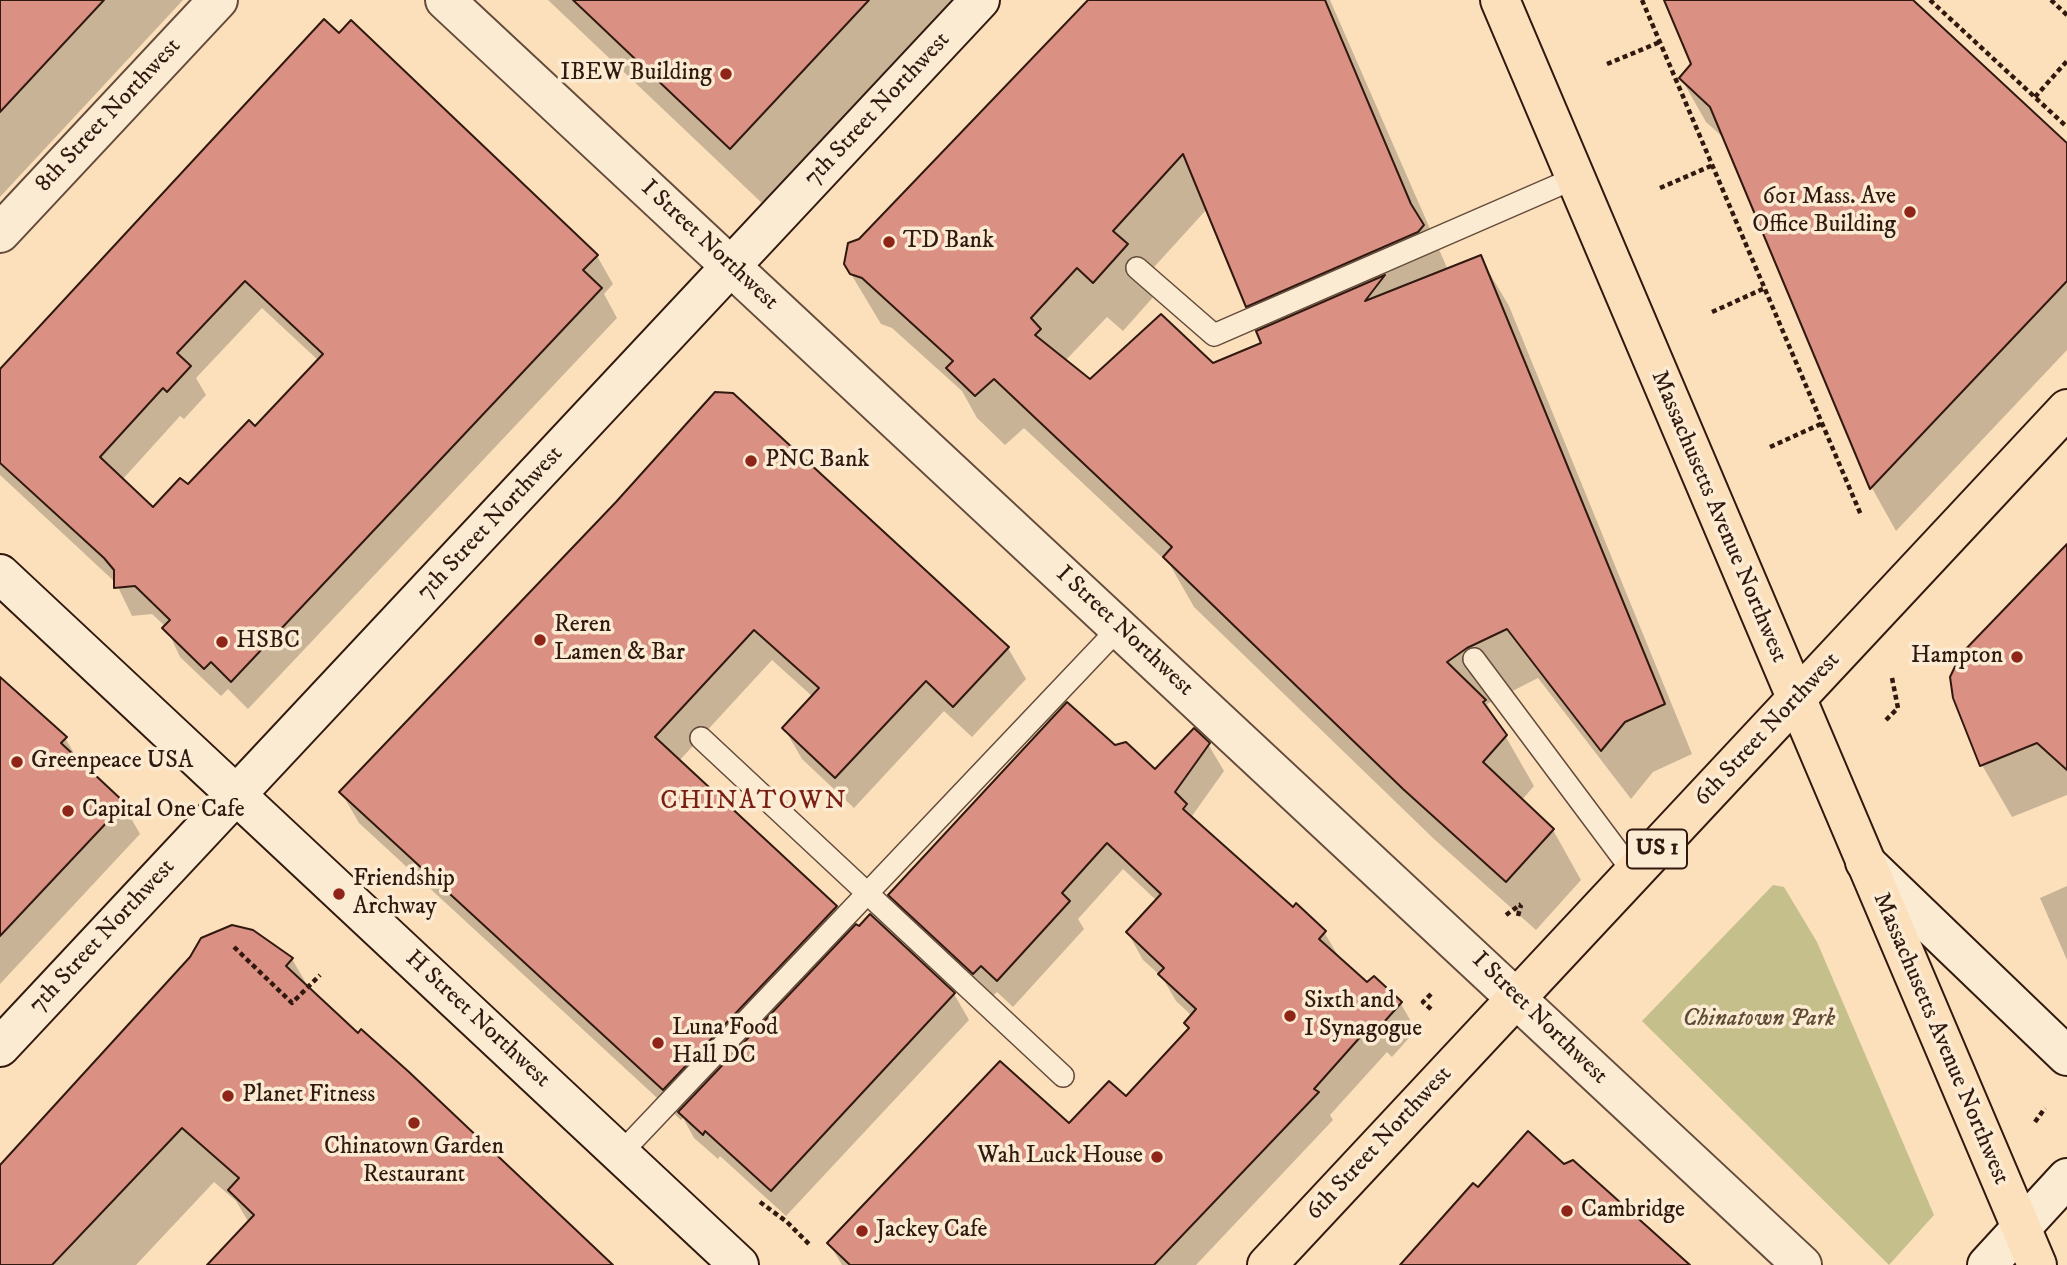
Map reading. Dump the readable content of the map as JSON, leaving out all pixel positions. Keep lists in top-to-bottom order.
{
  "streets": {
    "main road": ["Massachusetts Avenue Northwest", "6th Street Northwest", "US 1"],
    "street": [
      "7th Street Northwest",
      "8th Street Northwest",
      "I Street Northwest",
      "H Street Northwest"
    ]
  },
  "crossings": [
    ["7th Street Northwest", "I Street Northwest"],
    ["7th Street Northwest", "H Street Northwest"],
    ["I Street Northwest", "6th Street Northwest"],
    ["Massachusetts Avenue Northwest", "6th Street Northwest"]
  ],
  "districts": ["CHINATOWN"],
  "parks": ["Chinatown Park"],
  "places": [
    "IBEW Building",
    "601 Mass. Ave Office Building",
    "TD Bank",
    "PNC Bank",
    "Reren Lamen & Bar",
    "HSBC",
    "Hampton",
    "Greenpeace USA",
    "Capital One Cafe",
    "Friendship Archway",
    "Sixth and I Synagogue",
    "Luna Food Hall DC",
    "Planet Fitness",
    "Chinatown Garden Restaurant",
    "Wah Luck House",
    "Cambridge",
    "Jackey Cafe"
  ]
}
